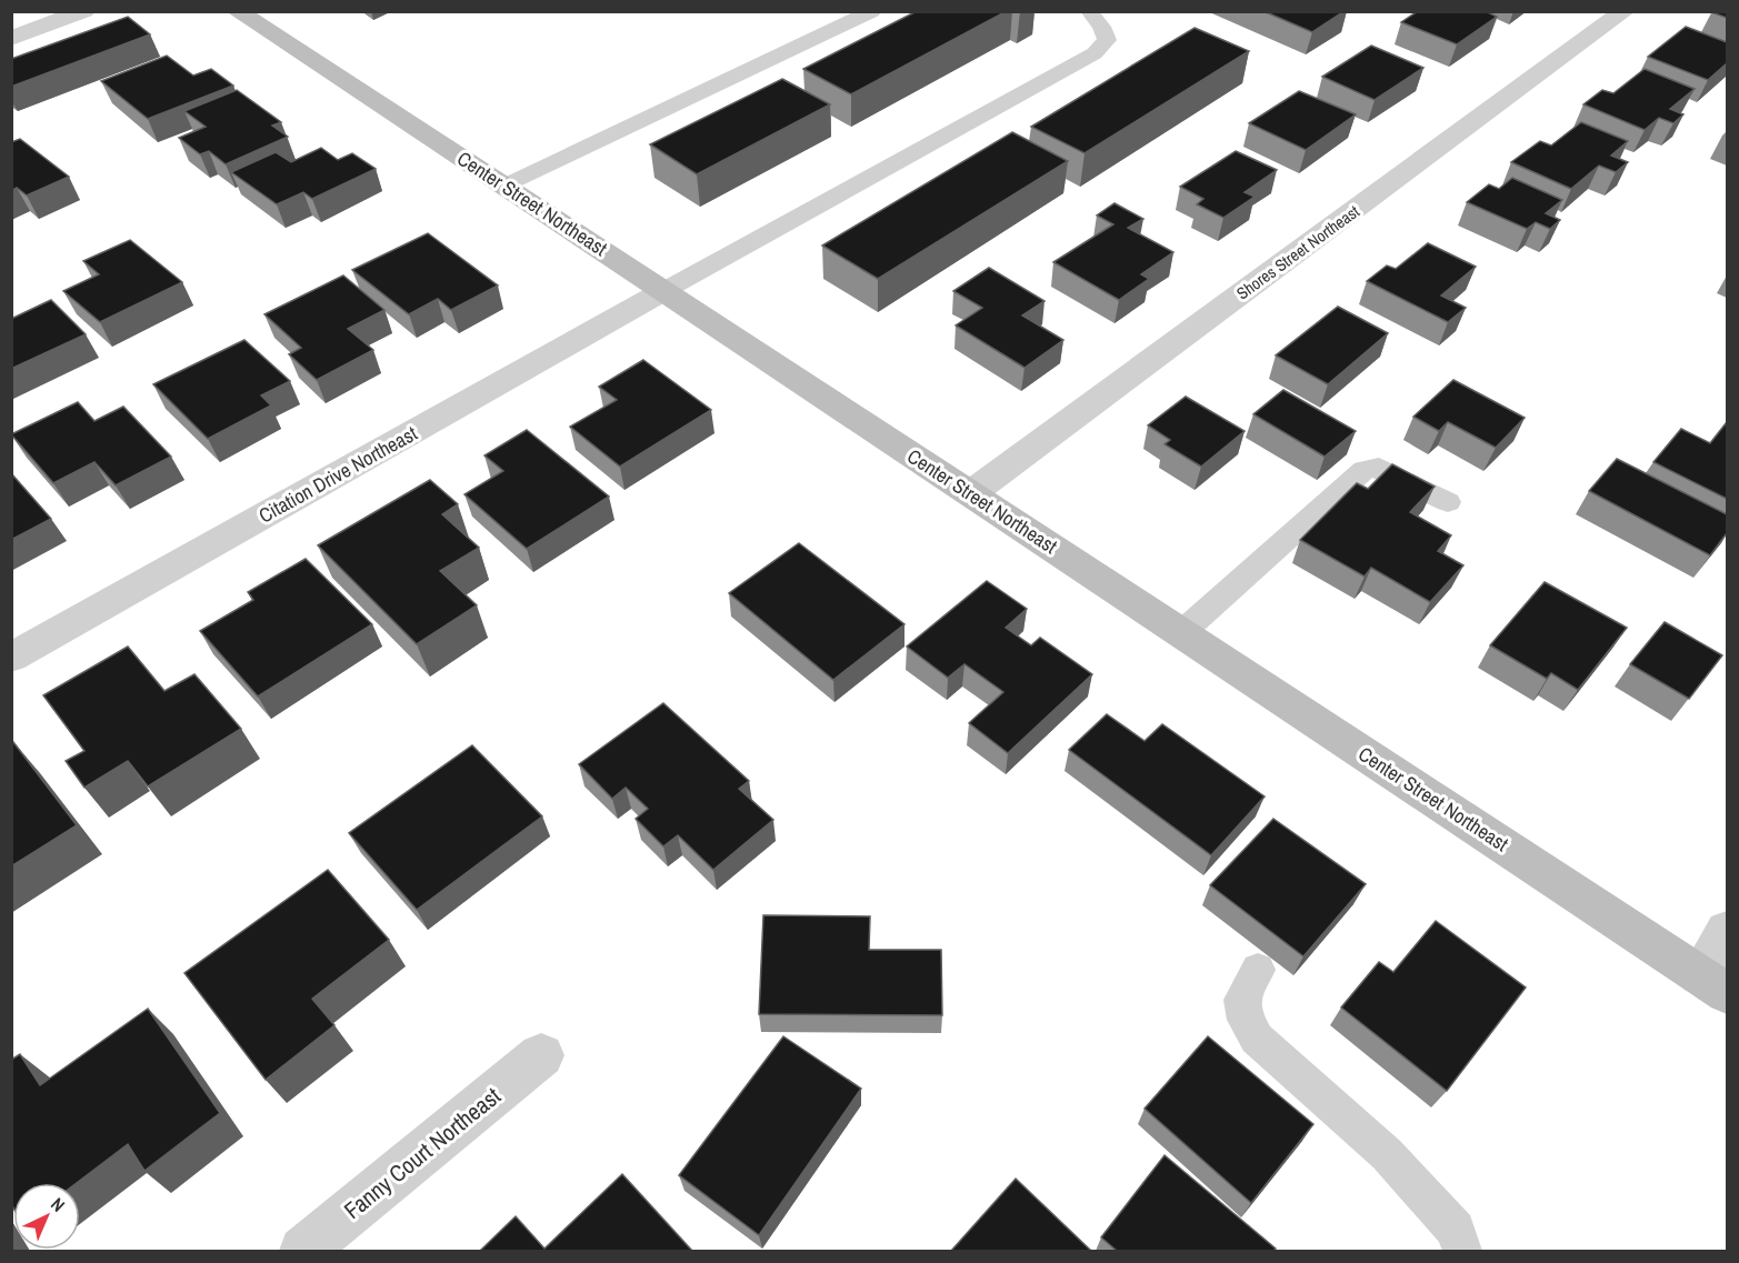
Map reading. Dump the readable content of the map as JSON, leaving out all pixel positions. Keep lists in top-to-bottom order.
{
  "streets": {
    "main road": ["Center Street Northeast"],
    "street": ["Shores Street Northeast", "Citation Drive Northeast", "Fanny Court Northeast"]
  },
  "crossings": [
    ["Center Street Northeast", "Shores Street Northeast"],
    ["Center Street Northeast", "Citation Drive Northeast"]
  ],
  "north": "top right"
}
